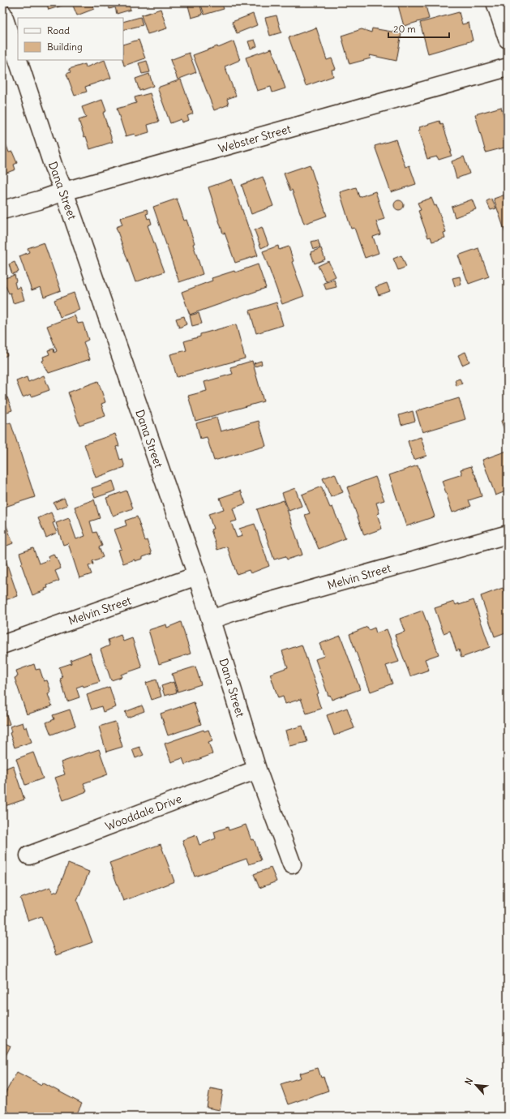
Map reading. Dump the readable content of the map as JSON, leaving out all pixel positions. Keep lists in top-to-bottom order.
{
  "streets": {
    "street": [
      "Webster Street",
      "Dana Street",
      "Melvin Street",
      "Wooddale Drive"
    ]
  },
  "crossings": [
    ["Webster Street", "Dana Street"],
    ["Dana Street", "Melvin Street"],
    ["Dana Street", "Wooddale Drive"]
  ],
  "legend": ["Road", "Building"],
  "scale_bar": "20 m",
  "north": "top left"
}
